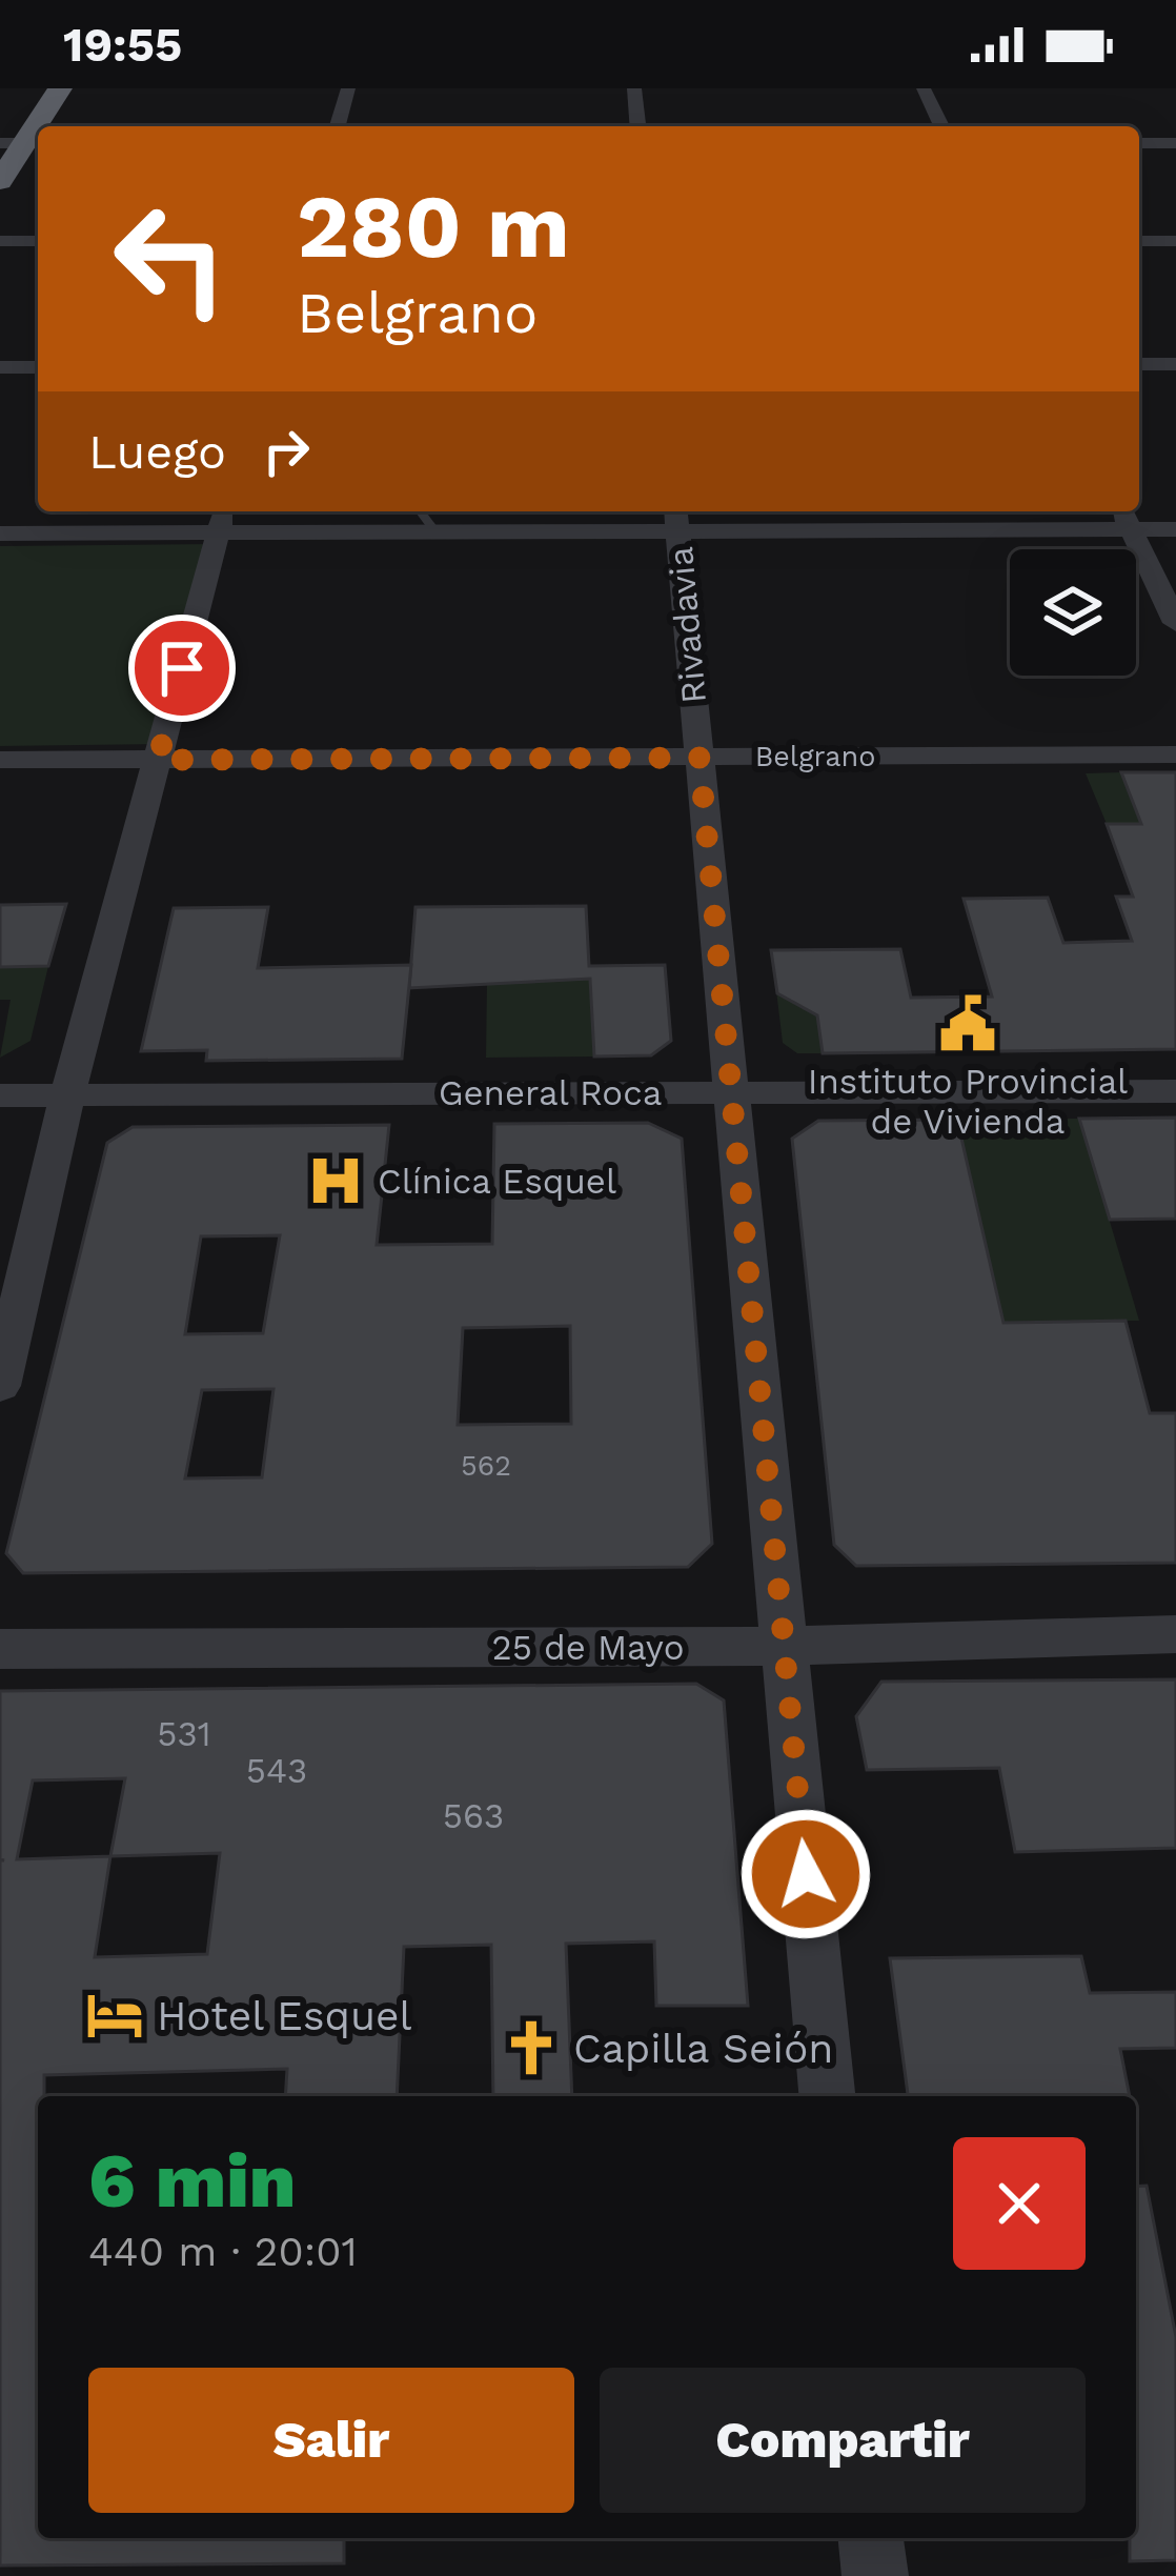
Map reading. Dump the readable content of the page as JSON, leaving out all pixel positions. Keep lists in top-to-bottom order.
{
  "streets": {
    "street": [
      "Rivadavia",
      "Belgrano",
      "General Roca",
      "25 de Mayo"
    ]
  },
  "crossings": [
    ["Rivadavia", "Belgrano"],
    ["Rivadavia", "General Roca"],
    ["Rivadavia", "25 de Mayo"]
  ],
  "places": {
    "public building": ["Instituto Provincial de Vivienda"],
    "hospital": ["Clínica Esquel"],
    "hotel": ["Hotel Esquel"],
    "church": ["Capilla Seión"]
  },
  "house_numbers": [
    "562",
    "531",
    "543",
    "563"
  ],
  "page": {
    "status": "19:55",
    "turn": ["280 m", "Belgrano"],
    "then": "Luego",
    "heading": ["6 min", "440 m · 20:01"],
    "buttons": ["Salir", "Compartir"]
  }
}
